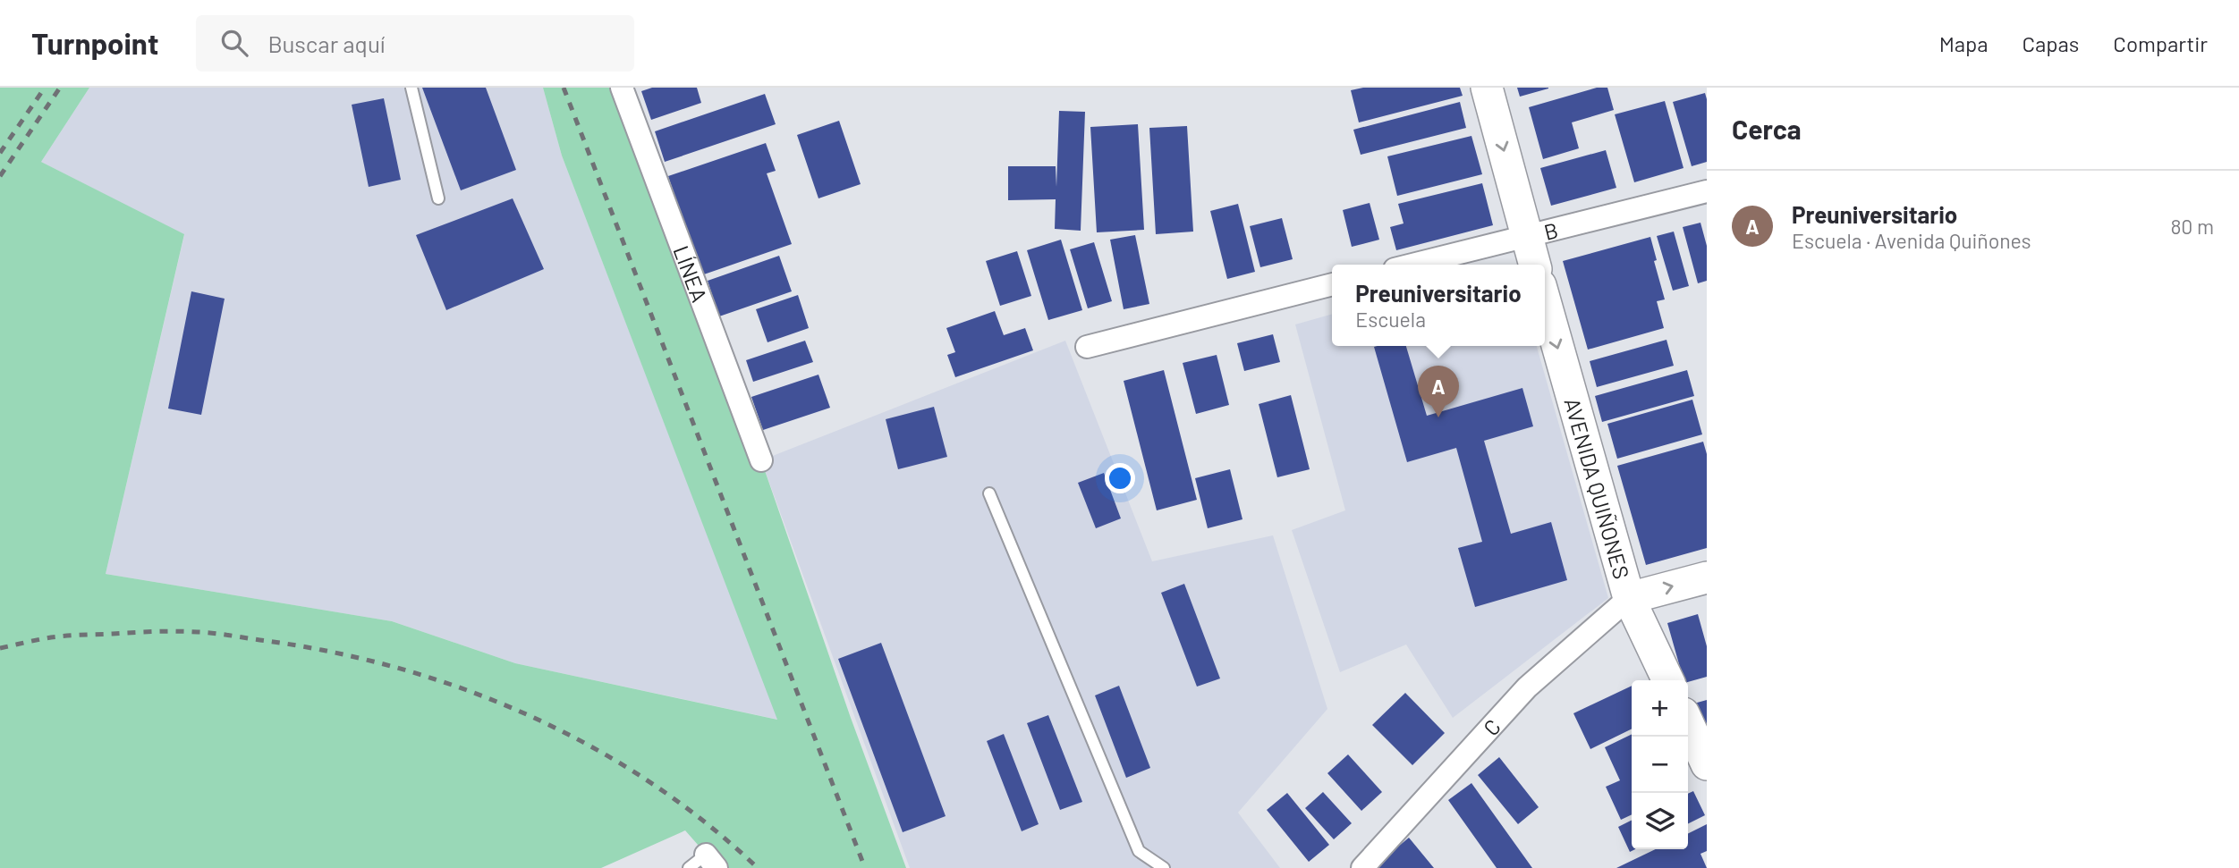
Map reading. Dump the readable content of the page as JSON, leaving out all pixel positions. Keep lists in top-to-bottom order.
{
  "streets": {
    "main road": ["AVENIDA QUIÑONES"],
    "street": ["B", "LÍNEA", "C"]
  },
  "crossings": [
    ["AVENIDA QUIÑONES", "C"]
  ],
  "one_way": ["AVENIDA QUIÑONES"],
  "page": {
    "header": "Turnpoint",
    "search": "Buscar aquí",
    "nav": ["Mapa", "Capas", "Compartir"],
    "heading": "Cerca",
    "list": [
      {
        "mark": "A",
        "name": "Preuniversitario",
        "note": "Escuela · Avenida Quiñones",
        "value": "80 m"
      }
    ],
    "popup": ["Preuniversitario", "Escuela"],
    "pins": "A",
    "map_buttons": ["+", "−"]
  }
}
